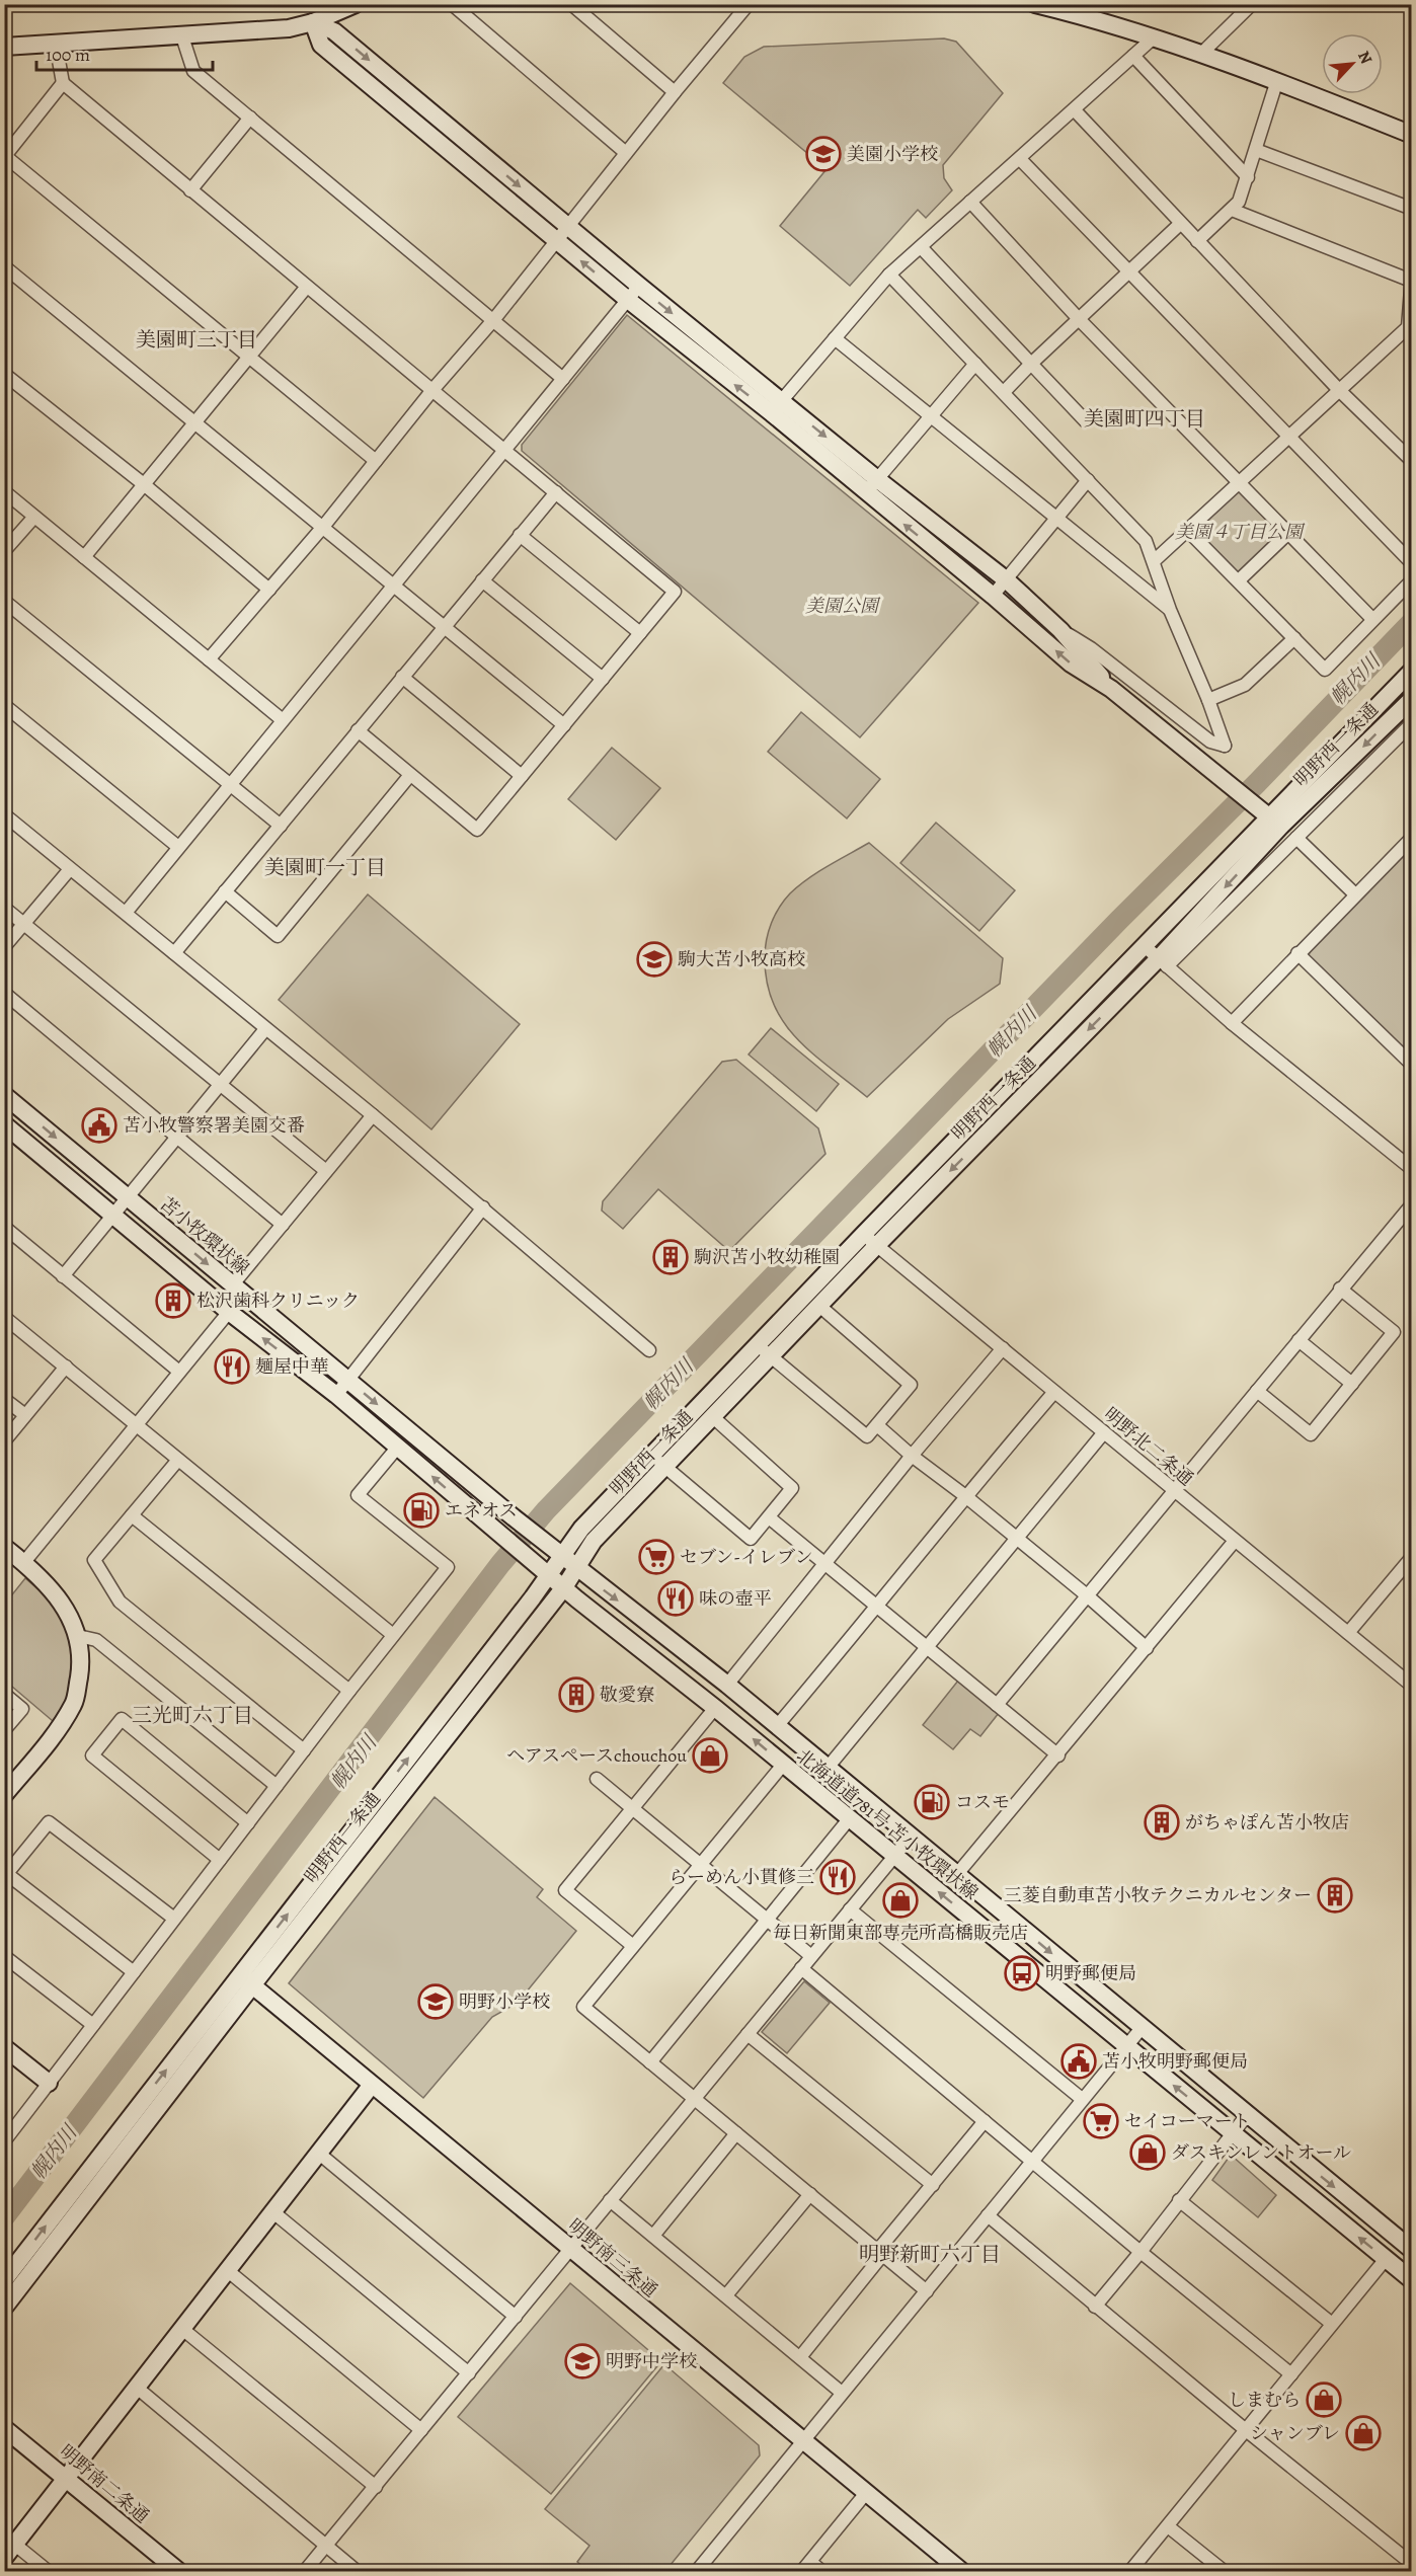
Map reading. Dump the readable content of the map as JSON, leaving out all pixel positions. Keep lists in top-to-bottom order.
{
  "streets": {
    "street": [
      "明野西一条通",
      "苫小牧環状線",
      "明野北二条通",
      "北海道道781号 苫小牧環状線",
      "明野南三条通",
      "明野南二条通"
    ]
  },
  "crossings": [
    ["明野西一条通", "苫小牧環状線"],
    ["明野西一条通", "明野北二条通"],
    ["明野西一条通", "北海道道781号 苫小牧環状線"],
    ["明野西一条通", "明野南三条通"],
    ["苫小牧環状線", "北海道道781号 苫小牧環状線"]
  ],
  "districts": [
    "美園町三丁目",
    "美園町四丁目",
    "美園町一丁目",
    "三光町六丁目",
    "明野新町六丁目"
  ],
  "water": ["幌内川"],
  "parks": ["美園４丁目公園", "美園公園"],
  "places": {
    "school or university": [
      "美園小学校",
      "駒大苫小牧高校",
      "明野小学校",
      "明野中学校"
    ],
    "public building": ["苫小牧警察署美園交番", "苫小牧明野郵便局"],
    "building": [
      "駒沢苫小牧幼稚園",
      "松沢歯科クリニック",
      "敬愛寮",
      "がちゃぽん苫小牧店",
      "三菱自動車苫小牧テクニカルセンター"
    ],
    "restaurant": ["麺屋中華", "味の壺平", "らーめん小貫修三"],
    "fuel station": ["エネオス", "コスモ"],
    "supermarket": ["セブン-イレブン", "セイコーマート"],
    "shop": [
      "ヘアスペースchouchou",
      "毎日新聞東部専売所高橋販売店",
      "ダスキンレントオール",
      "しまむら",
      "シャンブレ"
    ],
    "bus stop": ["明野郵便局"]
  },
  "scale_bar": "100 m",
  "north": "top right"
}
